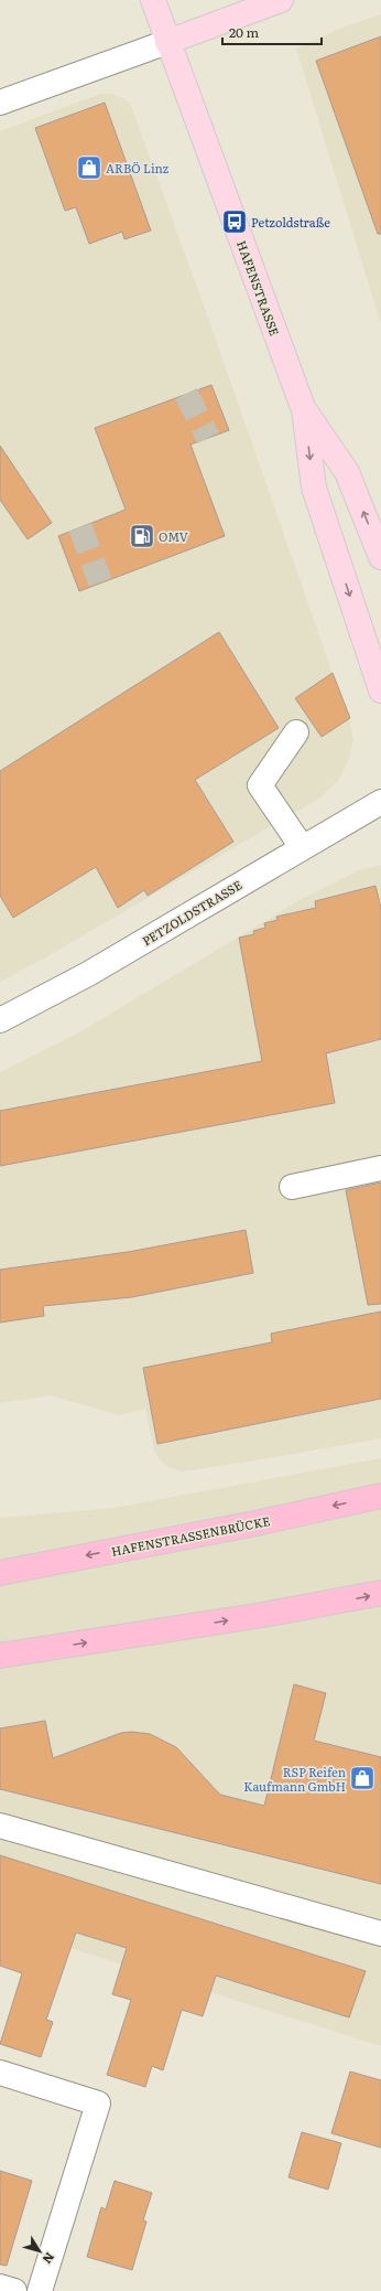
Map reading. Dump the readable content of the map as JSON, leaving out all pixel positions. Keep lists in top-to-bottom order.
{
  "streets": {
    "highway": ["HAFENSTRASSENBRÜCKE"],
    "main road": ["HAFENSTRASSE"],
    "street": ["PETZOLDSTRASSE"]
  },
  "places": {
    "shop": ["ARBÖ Linz", "RSP Reifen Kaufmann GmbH"],
    "bus stop": ["Petzoldstraße"],
    "fuel station": ["OMV"]
  },
  "scale_bar": "20 m",
  "north": "bottom right"
}
